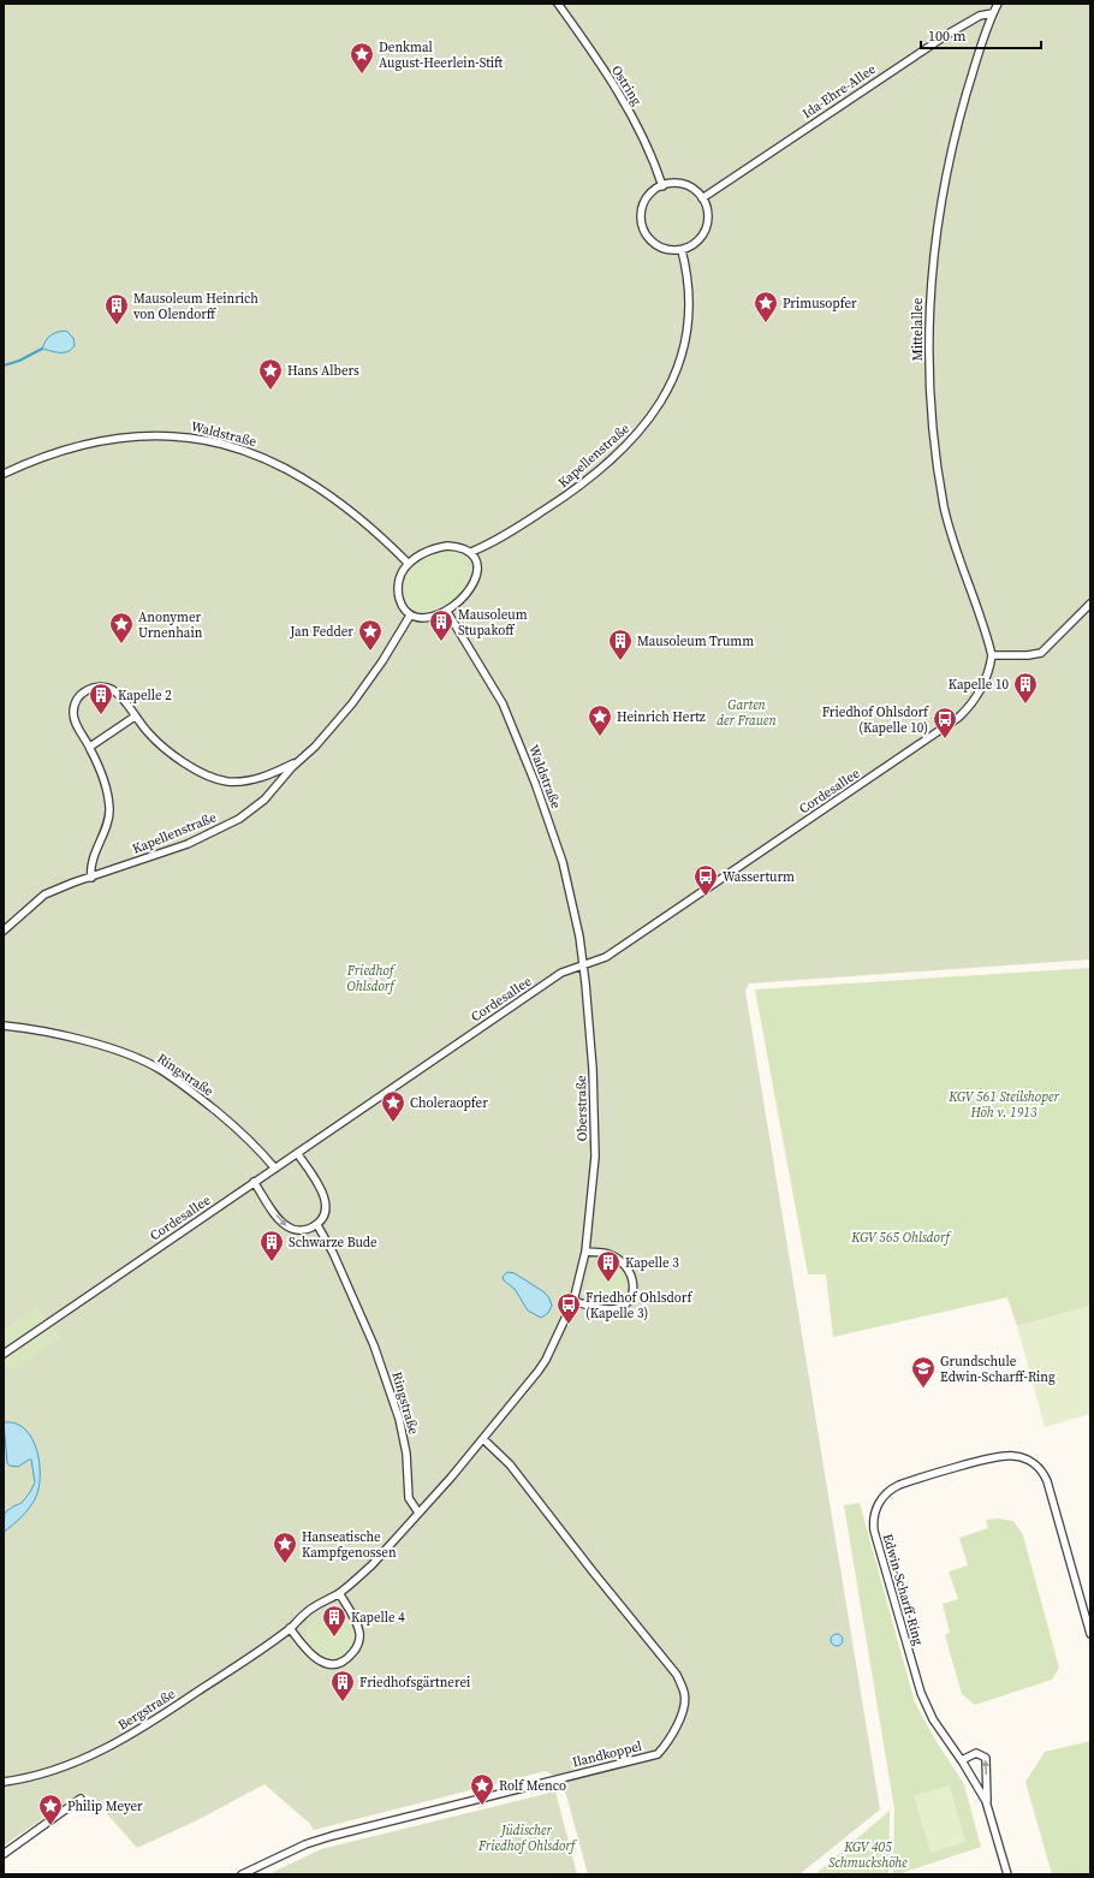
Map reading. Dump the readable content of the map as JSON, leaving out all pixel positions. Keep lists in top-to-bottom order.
{
  "streets": {
    "street": [
      "Ostring",
      "Ida-Ehre-Allee",
      "Mittelallee",
      "Waldstraße",
      "Kapellenstraße",
      "Cordesallee",
      "Ringstraße",
      "Oberstraße",
      "Edwin-Scharff-Ring",
      "Bergstraße",
      "Ilandkoppel"
    ]
  },
  "crossings": [
    ["Ostring", "Ida-Ehre-Allee"],
    ["Ostring", "Kapellenstraße"],
    ["Ida-Ehre-Allee", "Mittelallee"],
    ["Ida-Ehre-Allee", "Kapellenstraße"],
    ["Mittelallee", "Cordesallee"],
    ["Waldstraße", "Kapellenstraße"],
    ["Waldstraße", "Cordesallee"],
    ["Waldstraße", "Oberstraße"],
    ["Cordesallee", "Ringstraße"],
    ["Cordesallee", "Oberstraße"],
    ["Ringstraße", "Bergstraße"],
    ["Oberstraße", "Bergstraße"],
    ["Oberstraße", "Ilandkoppel"]
  ],
  "parks": [
    "Garten der Frauen",
    "Friedhof Ohlsdorf",
    "KGV 561 Steilshoper Höh v. 1913",
    "KGV 565 Ohlsdorf",
    "Jüdischer Friedhof Ohlsdorf",
    "KGV 405 Schmuckshöhe"
  ],
  "places": {
    "place": [
      "Denkmal August-Heerlein-Stift",
      "Primusopfer",
      "Hans Albers",
      "Anonymer Urnenhain",
      "Jan Fedder",
      "Heinrich Hertz",
      "Choleraopfer",
      "Hanseatische Kampfgenossen",
      "Rolf Menco",
      "Philip Meyer"
    ],
    "building": [
      "Mausoleum Heinrich von Olendorff",
      "Mausoleum Stupakoff",
      "Mausoleum Trumm",
      "Kapelle 10",
      "Kapelle 2",
      "Schwarze Bude",
      "Kapelle 3",
      "Kapelle 4",
      "Friedhofsgärtnerei"
    ],
    "bus stop": ["Friedhof Ohlsdorf (Kapelle 10)", "Wasserturm", "Friedhof Ohlsdorf (Kapelle 3)"],
    "school or university": ["Grundschule Edwin-Scharff-Ring"]
  },
  "scale_bar": "100 m"
}
